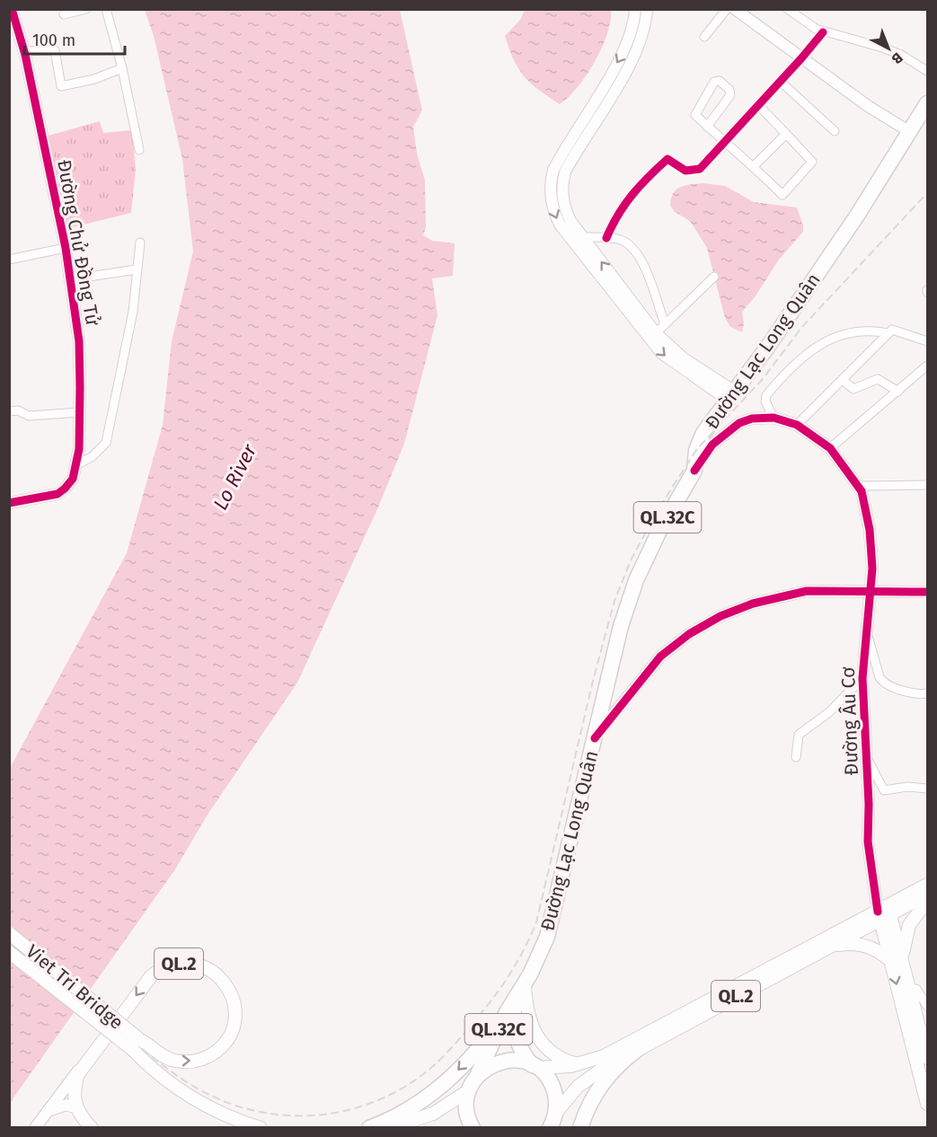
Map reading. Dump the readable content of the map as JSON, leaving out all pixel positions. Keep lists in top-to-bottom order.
{
  "streets": {
    "highway": ["Đường Lạc Long Quân", "QL.32C", "QL.2"],
    "main road": ["Đường Âu Cơ", "Viet Tri Bridge"],
    "street": ["Đường Chử Đồng Tử"]
  },
  "crossings": [
    ["Đường Lạc Long Quân", "Đường Âu Cơ"],
    ["Đường Lạc Long Quân", "QL.2"],
    ["Đường Âu Cơ", "QL.2"],
    ["QL.2", "Viet Tri Bridge"]
  ],
  "water": ["Lo River"],
  "scale_bar": "100 m",
  "north": "bottom right"
}
